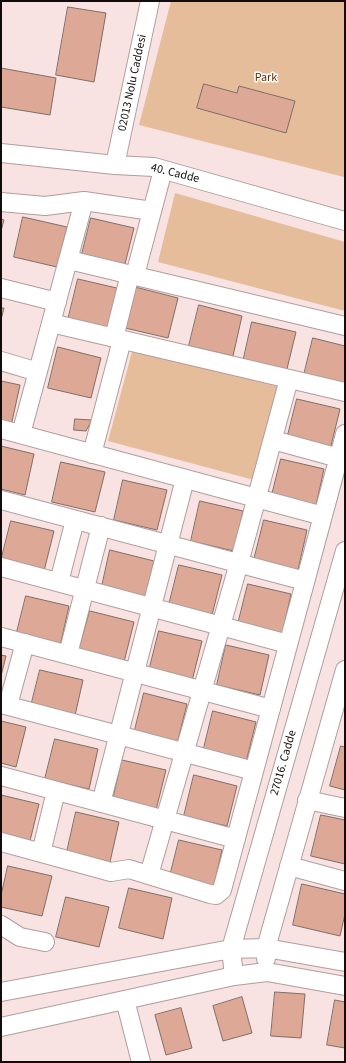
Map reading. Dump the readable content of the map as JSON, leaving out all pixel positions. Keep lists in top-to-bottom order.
{
  "streets": {
    "street": ["02013 Nolu Caddesi", "40. Cadde", "27016. Cadde"]
  },
  "crossings": [
    ["02013 Nolu Caddesi", "40. Cadde"]
  ],
  "parks": ["Park"]
}
